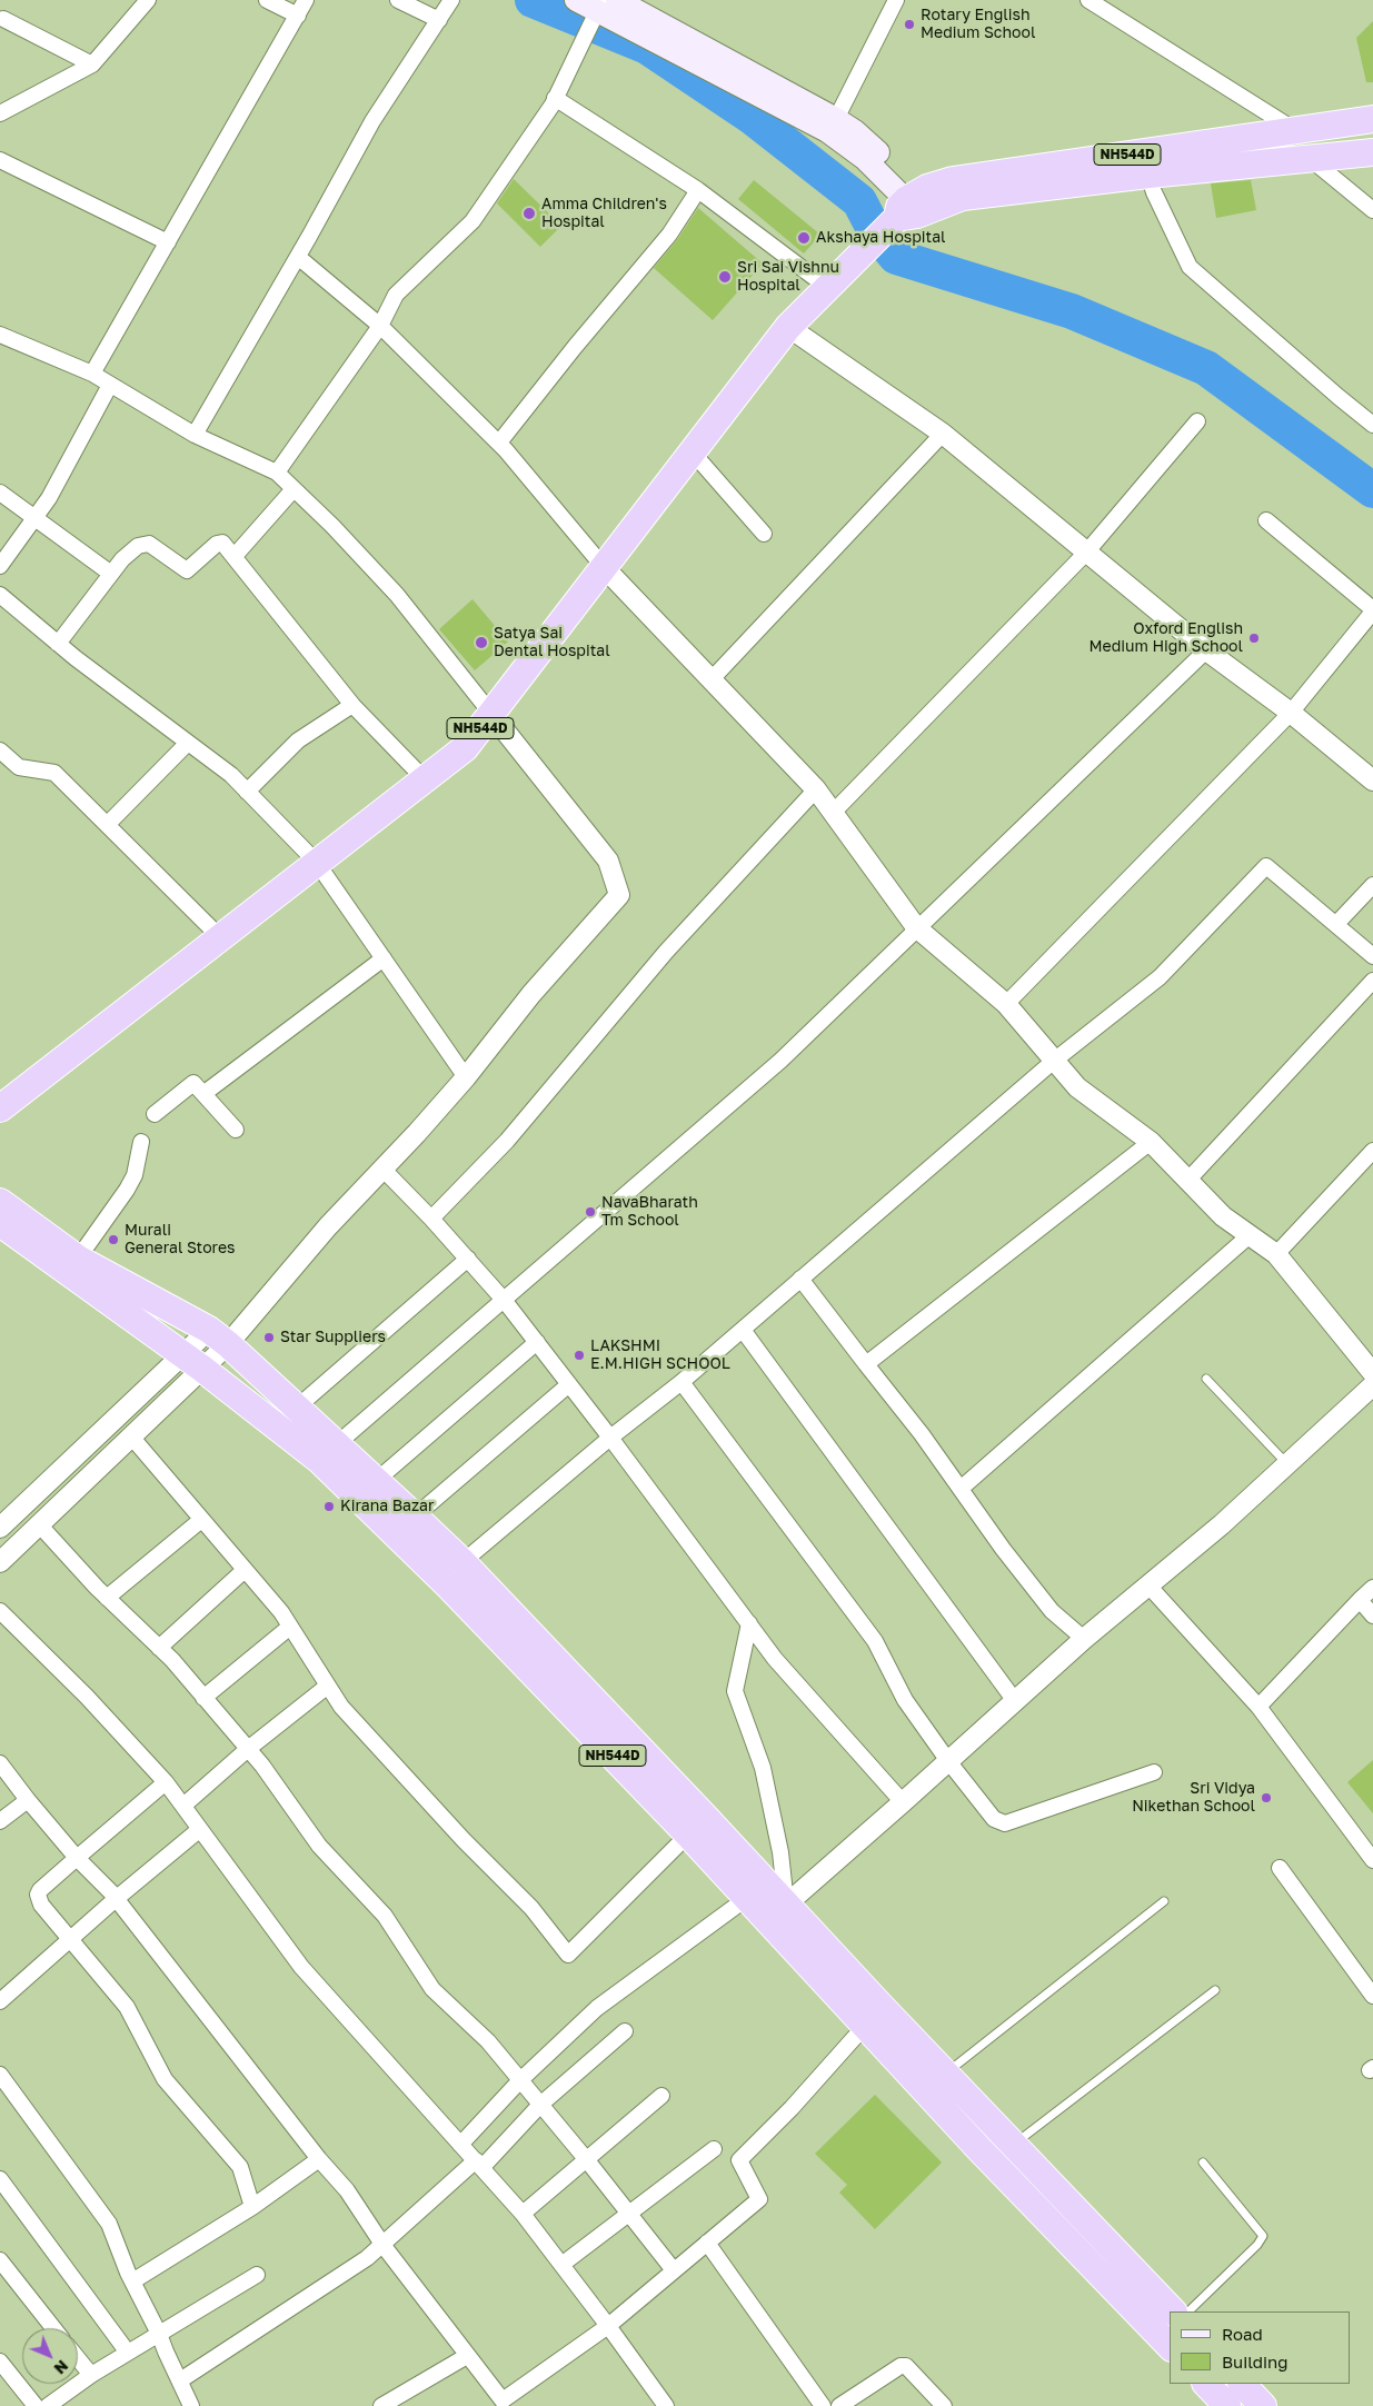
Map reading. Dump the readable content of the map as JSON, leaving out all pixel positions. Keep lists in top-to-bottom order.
{
  "streets": {
    "highway": ["NH544D"]
  },
  "places": [
    "Rotary English Medium School",
    "Amma Children's Hospital",
    "Akshaya Hospital",
    "Sri Sai Vishnu Hospital",
    "Oxford English Medium High School",
    "Satya Sai Dental Hospital",
    "NavaBharath Tm School",
    "Murali General Stores",
    "Star Suppliers",
    "LAKSHMI E.M.HIGH SCHOOL",
    "Kirana Bazar",
    "Sri Vidya Nikethan School"
  ],
  "legend": ["Road", "Building"],
  "north": "bottom right"
}
